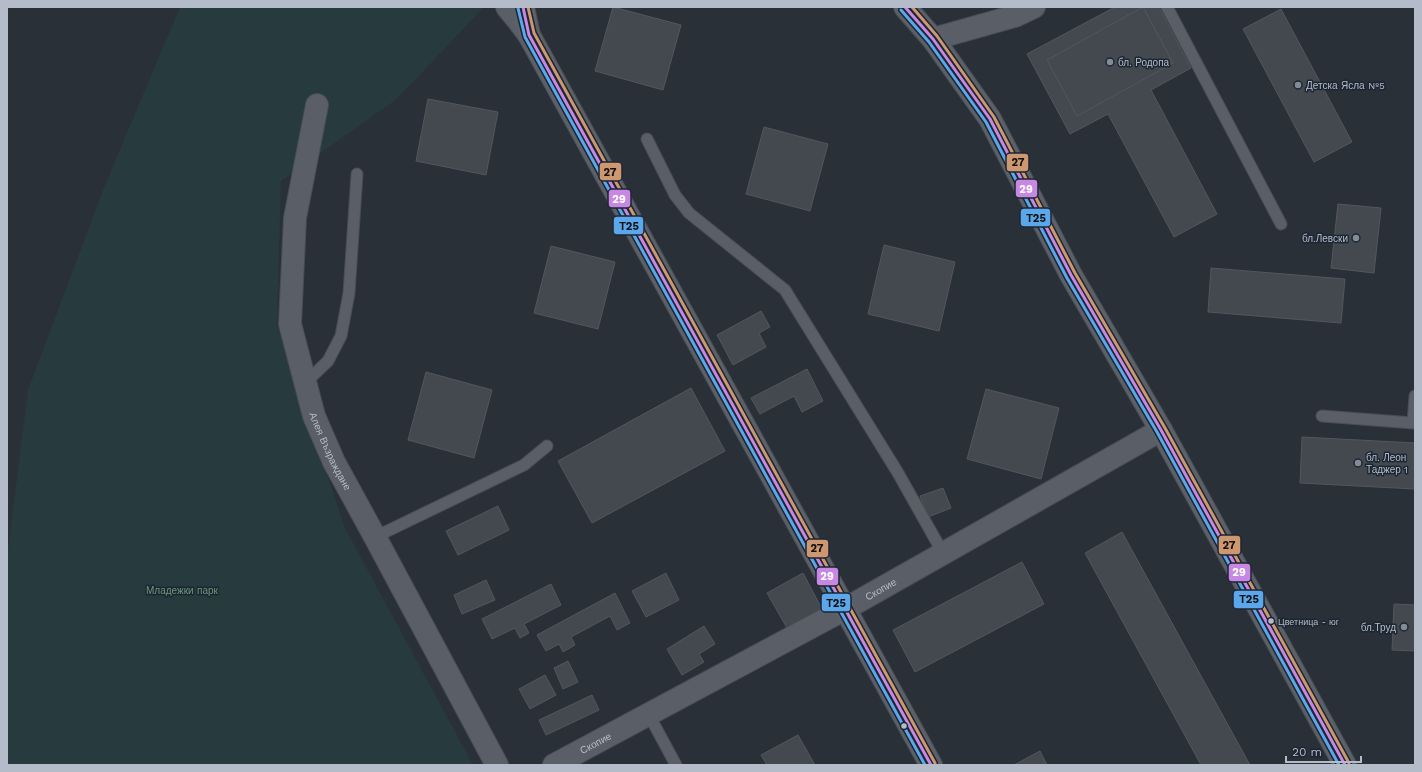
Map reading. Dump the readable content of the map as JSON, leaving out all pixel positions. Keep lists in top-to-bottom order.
{
  "streets": {
    "street": ["Алея Възраждане", "Скопие"]
  },
  "parks": ["Младежки парк"],
  "places": [
    "бл. Родопа",
    "Детска Ясла №5",
    "бл.Левски",
    "бл. Леон Таджер 1",
    "Цветница - юг",
    "бл.Труд"
  ],
  "lines": ["transit line 29", "transit line 27", "transit line Т25"],
  "scale_bar": "20 m"
}
